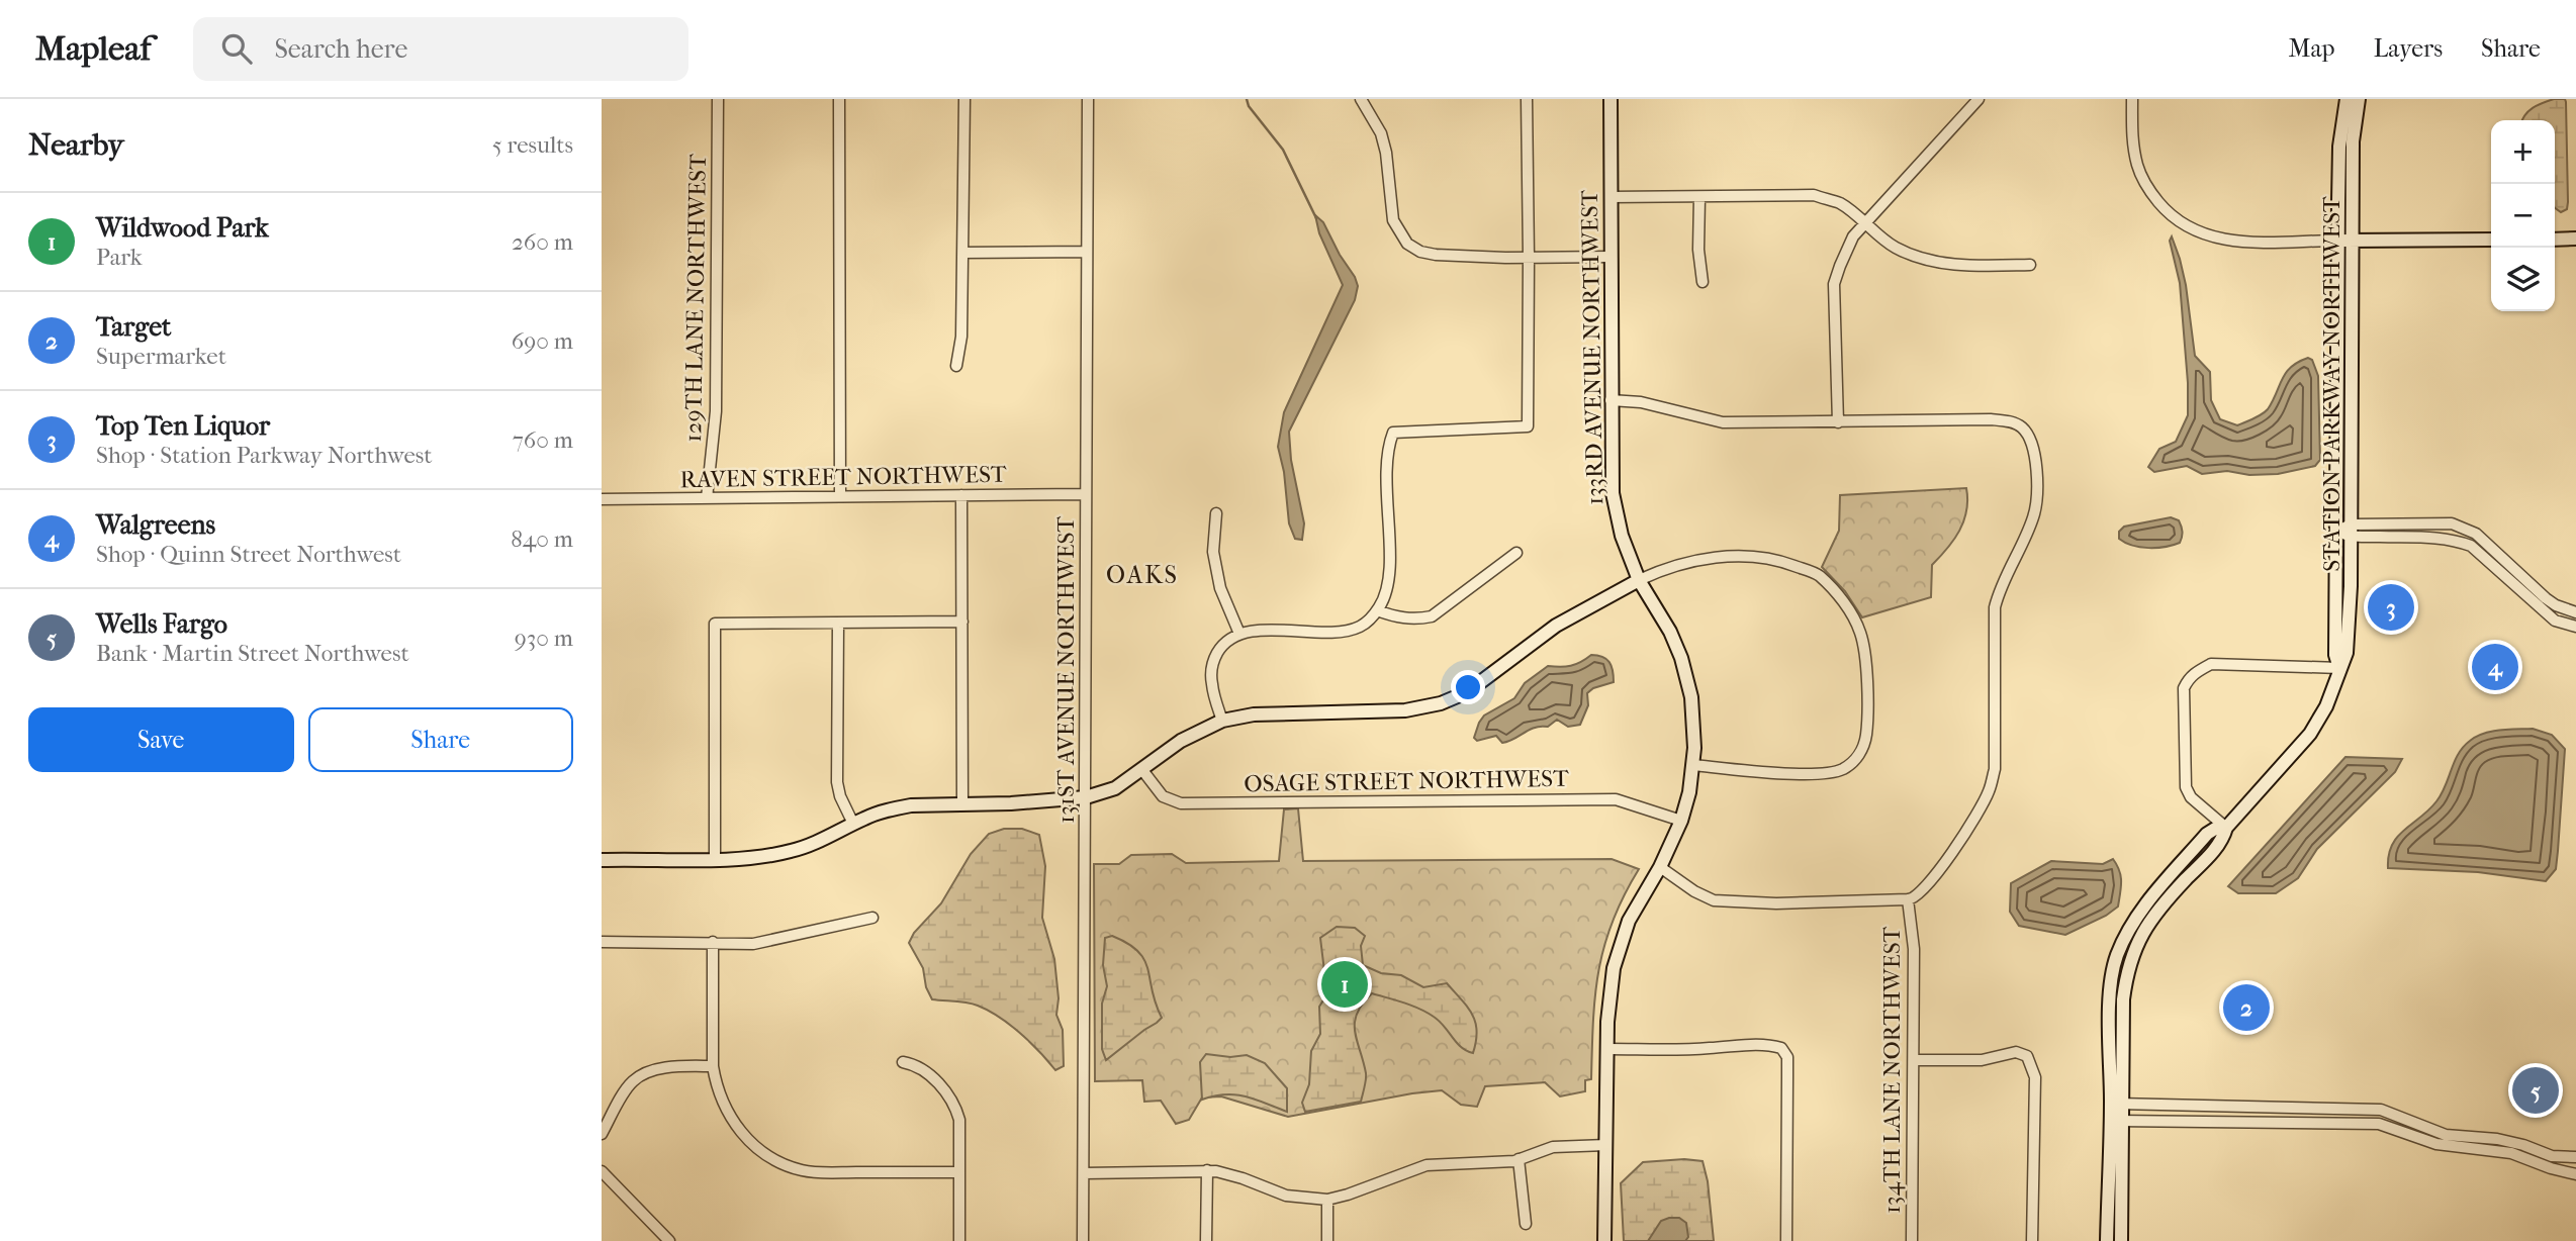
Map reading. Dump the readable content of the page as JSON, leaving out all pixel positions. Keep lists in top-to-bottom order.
{
  "streets": {
    "street": [
      "129TH LANE NORTHWEST",
      "133RD AVENUE NORTHWEST",
      "STATION PARKWAY NORTHWEST",
      "RAVEN STREET NORTHWEST",
      "131ST AVENUE NORTHWEST",
      "OSAGE STREET NORTHWEST",
      "134TH LANE NORTHWEST"
    ]
  },
  "crossings": [
    ["129TH LANE NORTHWEST", "RAVEN STREET NORTHWEST"],
    ["133RD AVENUE NORTHWEST", "OSAGE STREET NORTHWEST"],
    ["RAVEN STREET NORTHWEST", "131ST AVENUE NORTHWEST"]
  ],
  "districts": ["OAKS"],
  "page": {
    "header": "Mapleaf",
    "search": "Search here",
    "nav": ["Map", "Layers", "Share"],
    "heading": ["Nearby", "5 results"],
    "map_buttons": ["+", "−"],
    "list": [
      {
        "mark": "1",
        "name": "Wildwood Park",
        "note": "Park",
        "value": "260 m"
      },
      {
        "mark": "2",
        "name": "Target",
        "note": "Supermarket",
        "value": "690 m"
      },
      {
        "mark": "3",
        "name": "Top Ten Liquor",
        "note": "Shop · Station Parkway Northwest",
        "value": "760 m"
      },
      {
        "mark": "4",
        "name": "Walgreens",
        "note": "Shop · Quinn Street Northwest",
        "value": "840 m"
      },
      {
        "mark": "5",
        "name": "Wells Fargo",
        "note": "Bank · Martin Street Northwest",
        "value": "930 m"
      }
    ],
    "pins": [
      "3",
      "4",
      "1",
      "2",
      "5"
    ],
    "buttons": ["Save", "Share"]
  }
}
